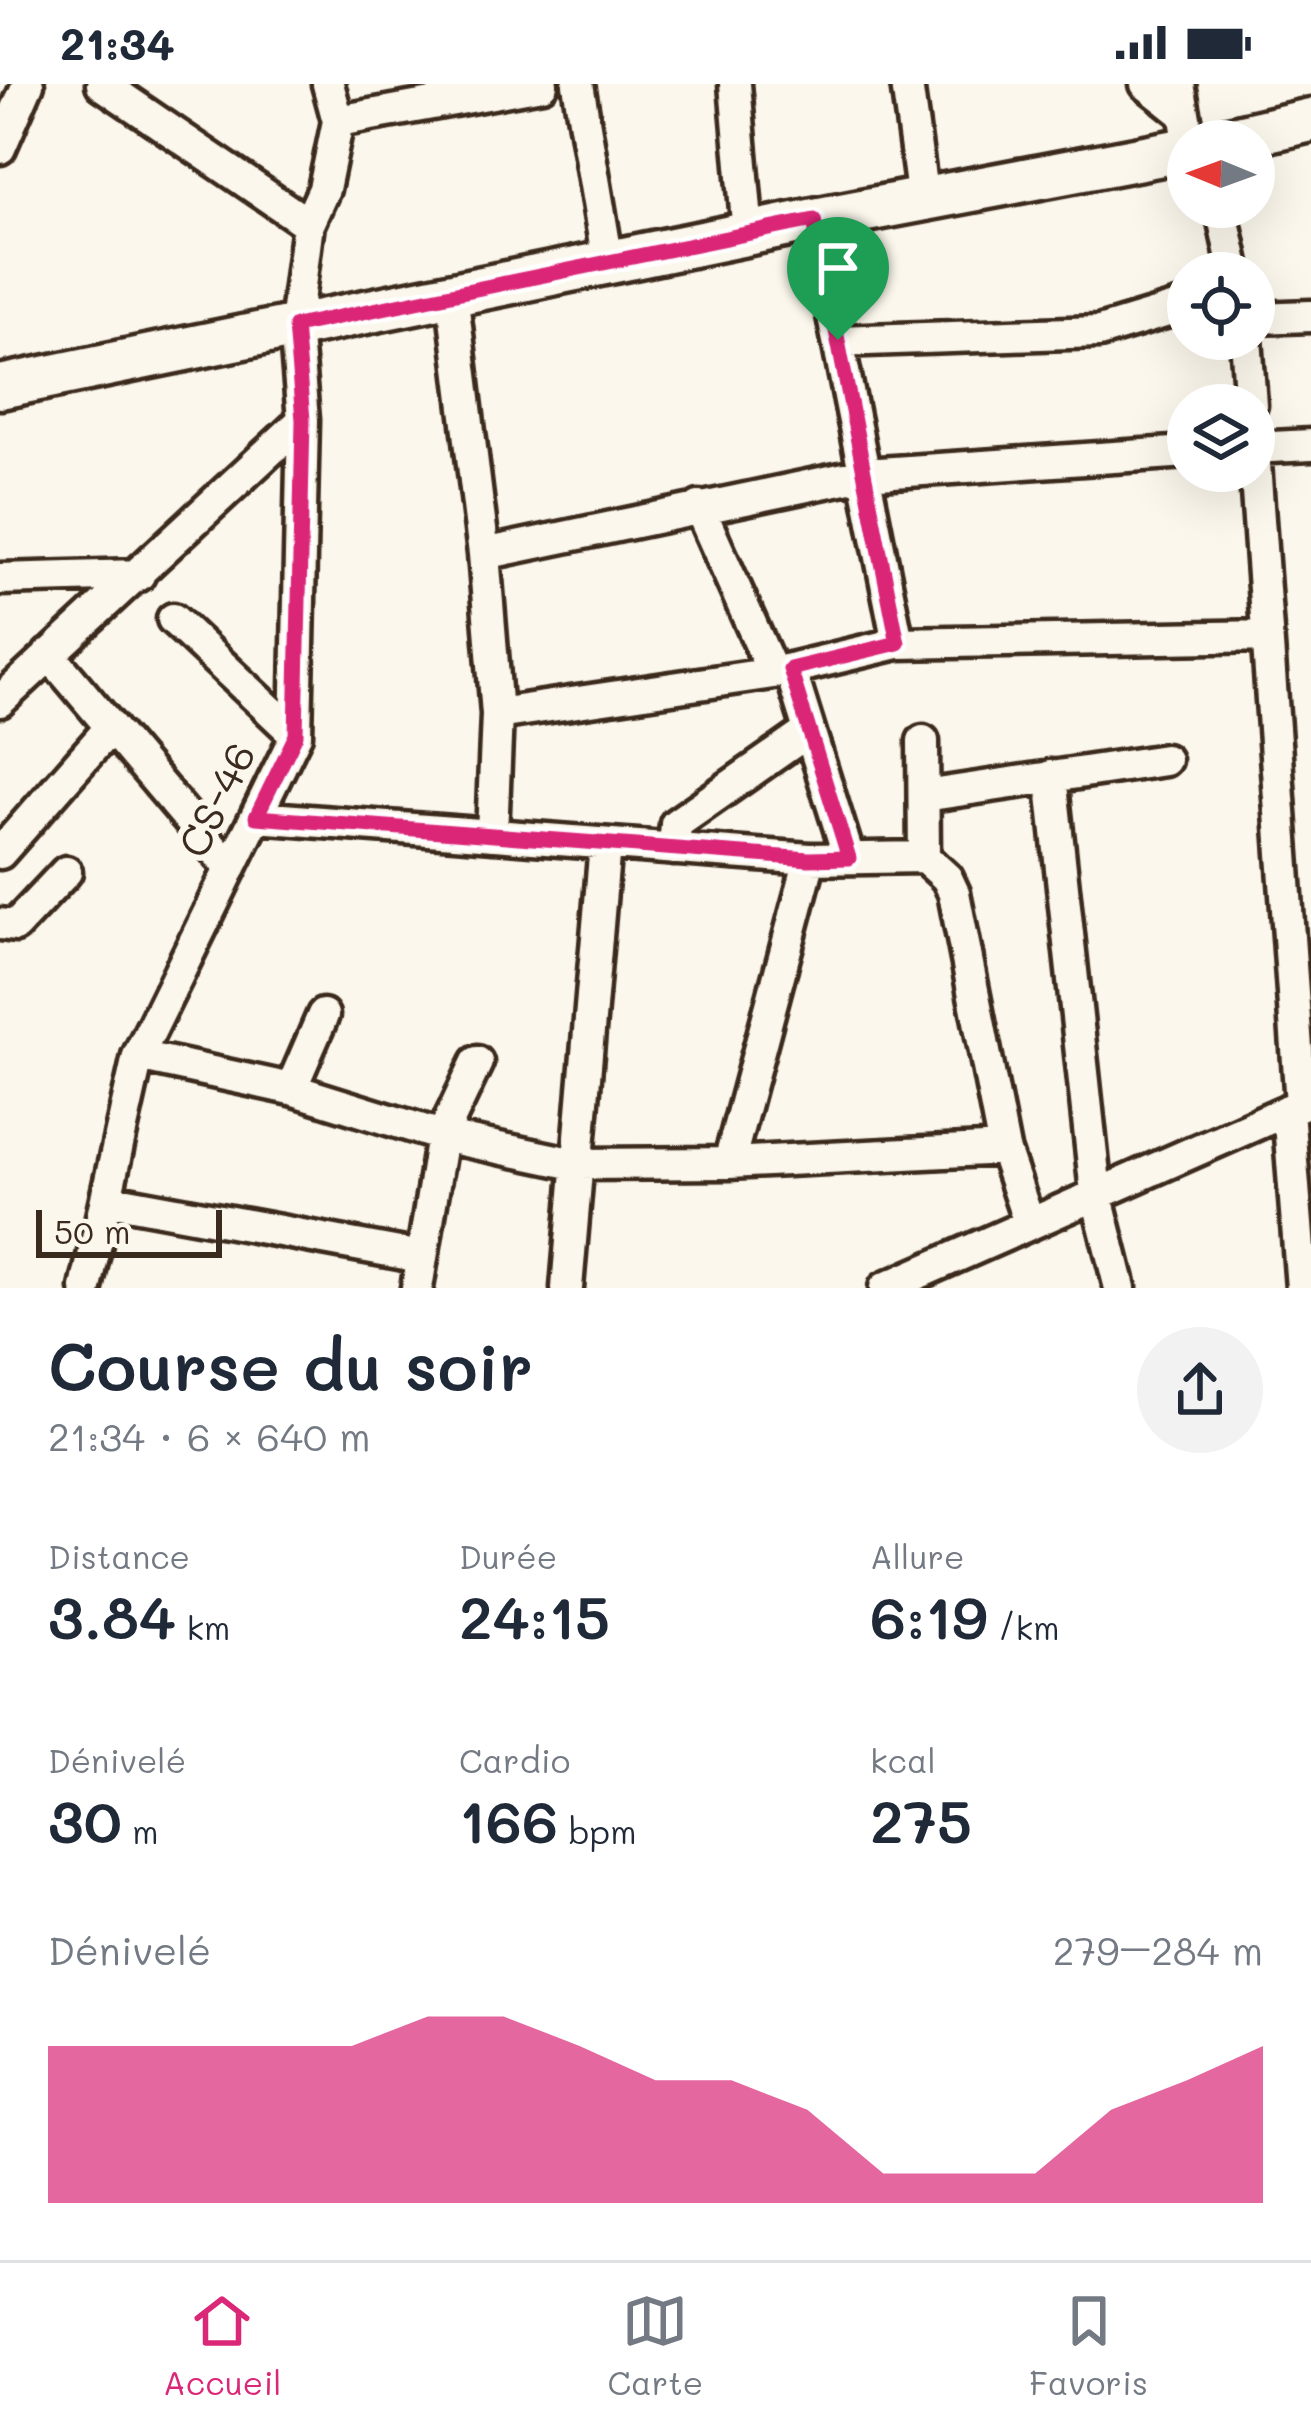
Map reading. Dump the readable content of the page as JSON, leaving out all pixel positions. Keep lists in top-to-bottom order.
{
  "streets": {
    "street": ["CS-46"]
  },
  "scale_bar": "50 m",
  "north": "left",
  "page": {
    "status": "21:34",
    "scale": "50 m",
    "heading": ["Course du soir", "21:34 · 6 × 640 m"],
    "stats": [
      ["Distance", "3.84 km"],
      ["Durée", "24:15"],
      ["Allure", "6:19 /km"],
      ["Dénivelé", "30 m"],
      ["Cardio", "166 bpm"],
      ["kcal", "275"]
    ],
    "chart": ["Dénivelé", "279–284 m"],
    "tabs": ["Accueil", "Carte", "Favoris"]
  }
}
